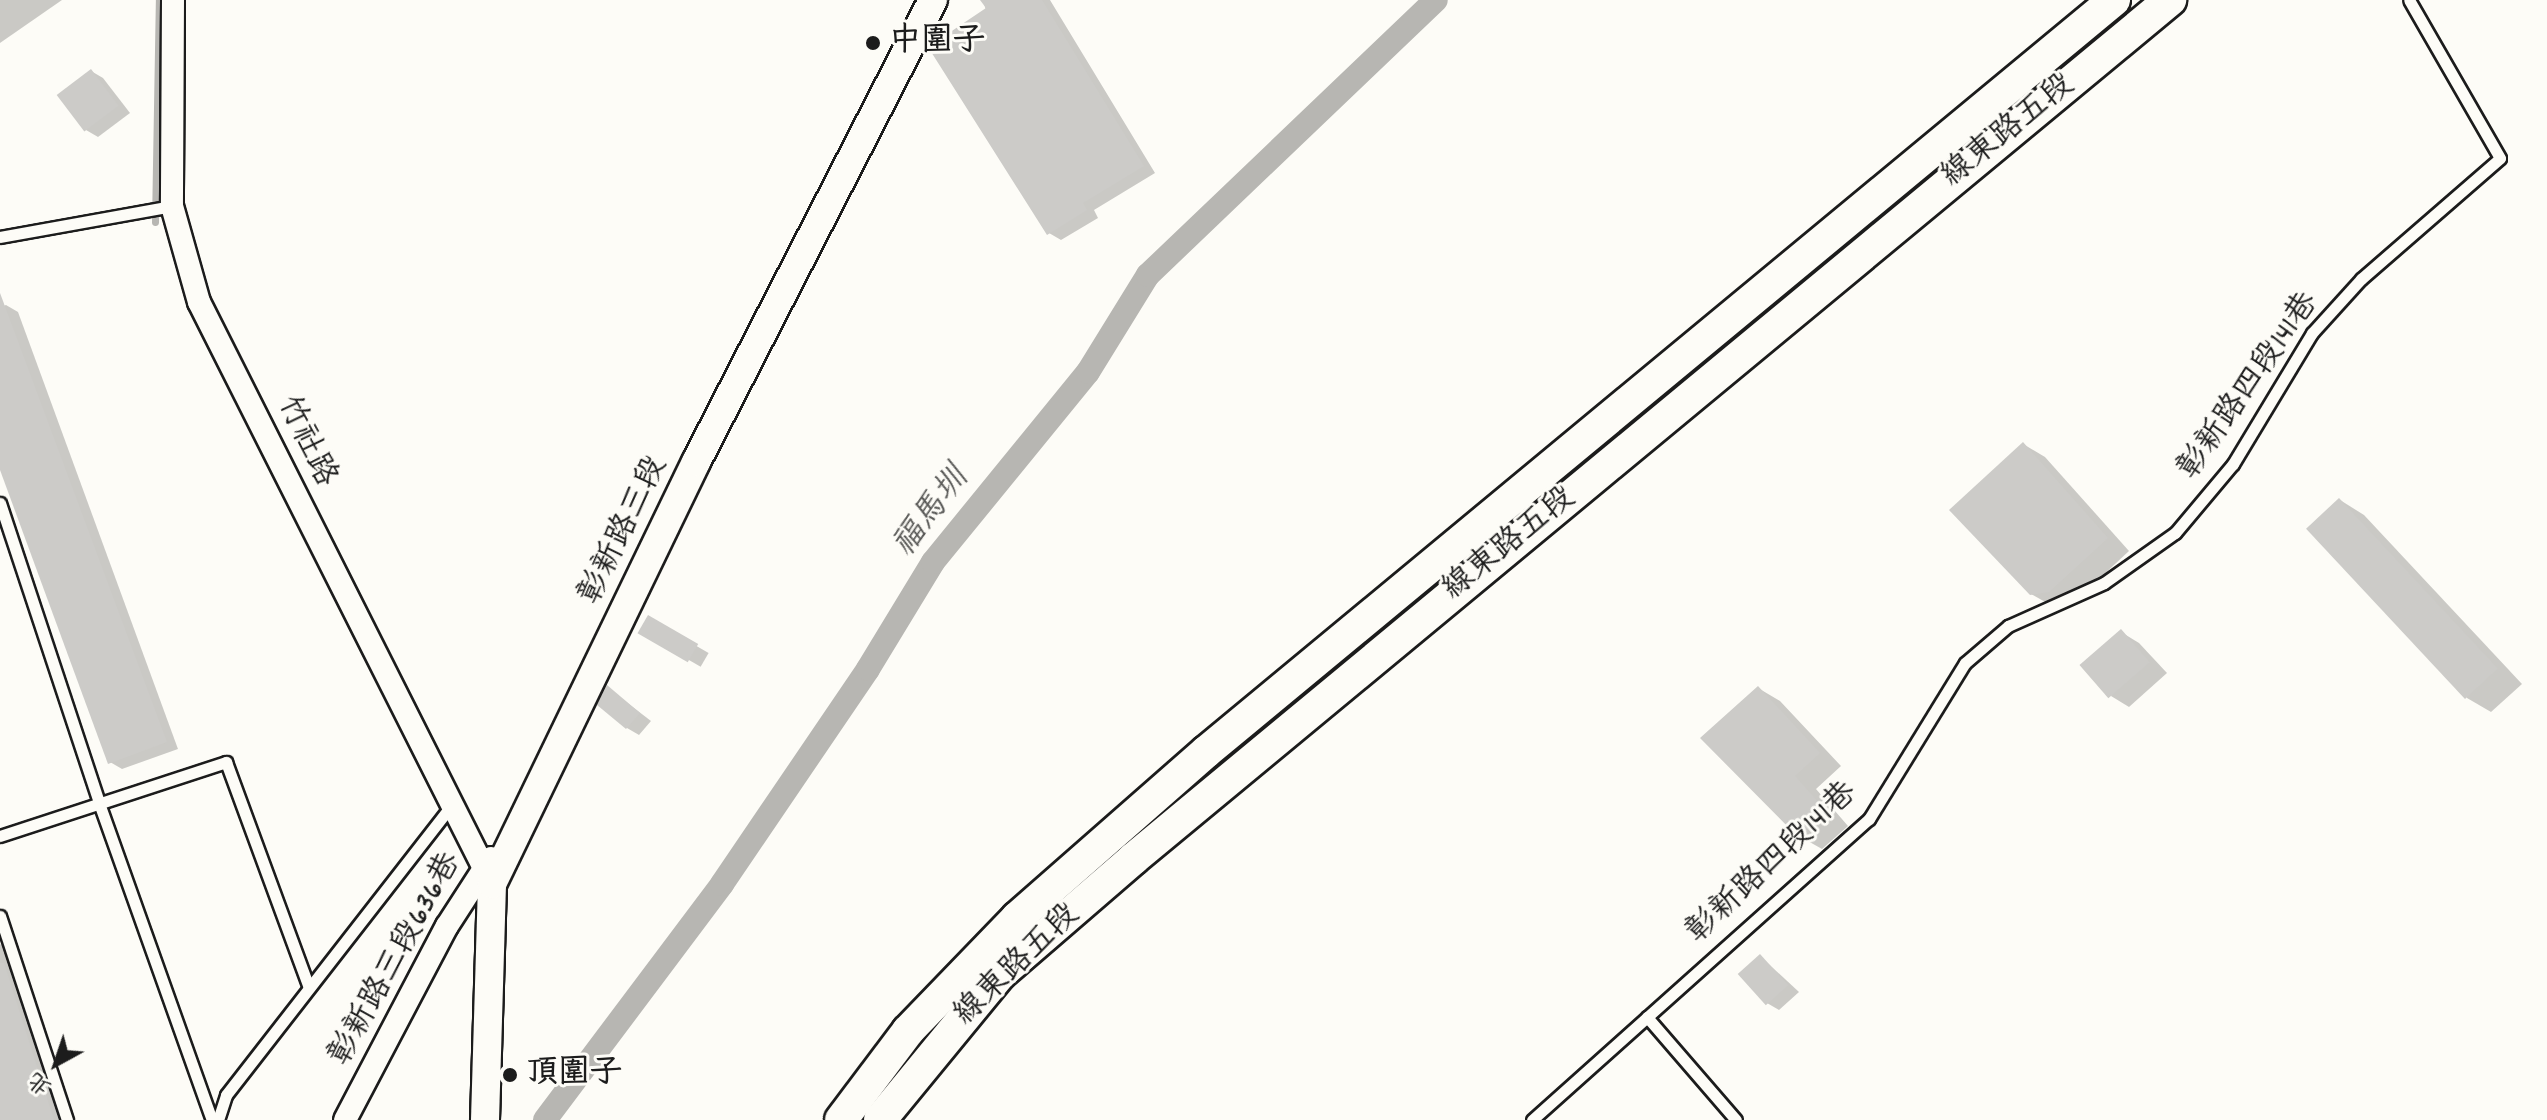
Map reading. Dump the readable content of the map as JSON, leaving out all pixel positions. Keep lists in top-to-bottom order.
{
  "streets": {
    "main road": ["線東路五段"],
    "street": ["竹社路", "彰新路三段", "彰新路三段636巷"],
    "lane": ["彰新路四段141巷"]
  },
  "crossings": [
    ["竹社路", "彰新路三段"],
    ["竹社路", "彰新路三段636巷"],
    ["彰新路三段", "彰新路三段636巷"]
  ],
  "water": ["福馬圳"],
  "places": ["中圍子", "頂圍子"],
  "north": "bottom left"
}
